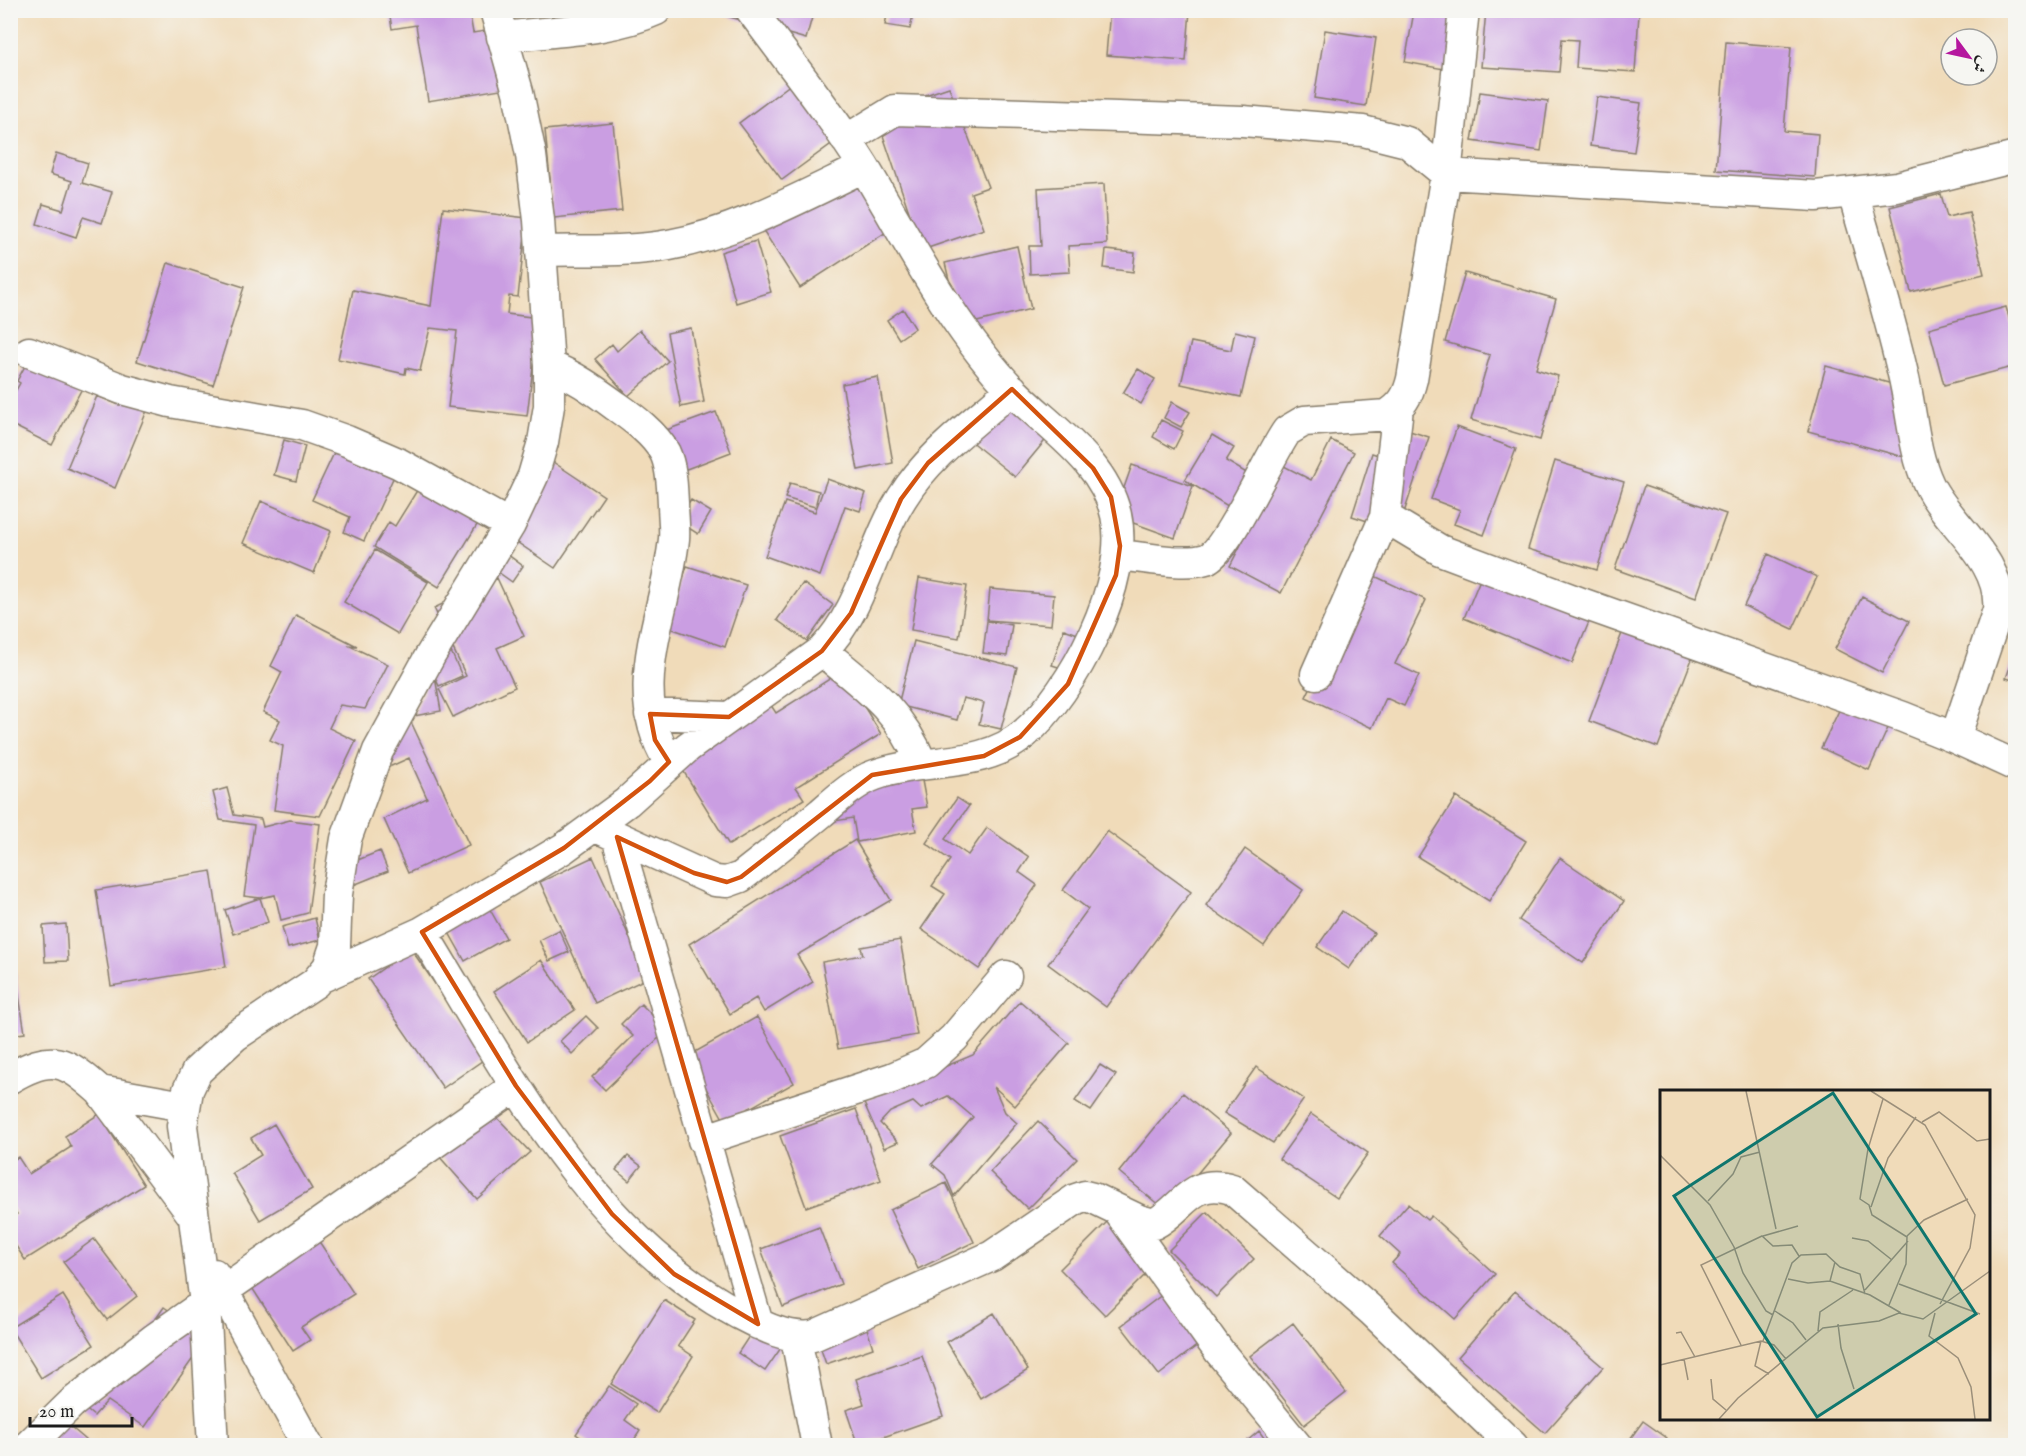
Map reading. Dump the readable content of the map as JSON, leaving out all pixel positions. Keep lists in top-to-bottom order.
{
  "scale_bar": "20 m",
  "north": "bottom right"
}
